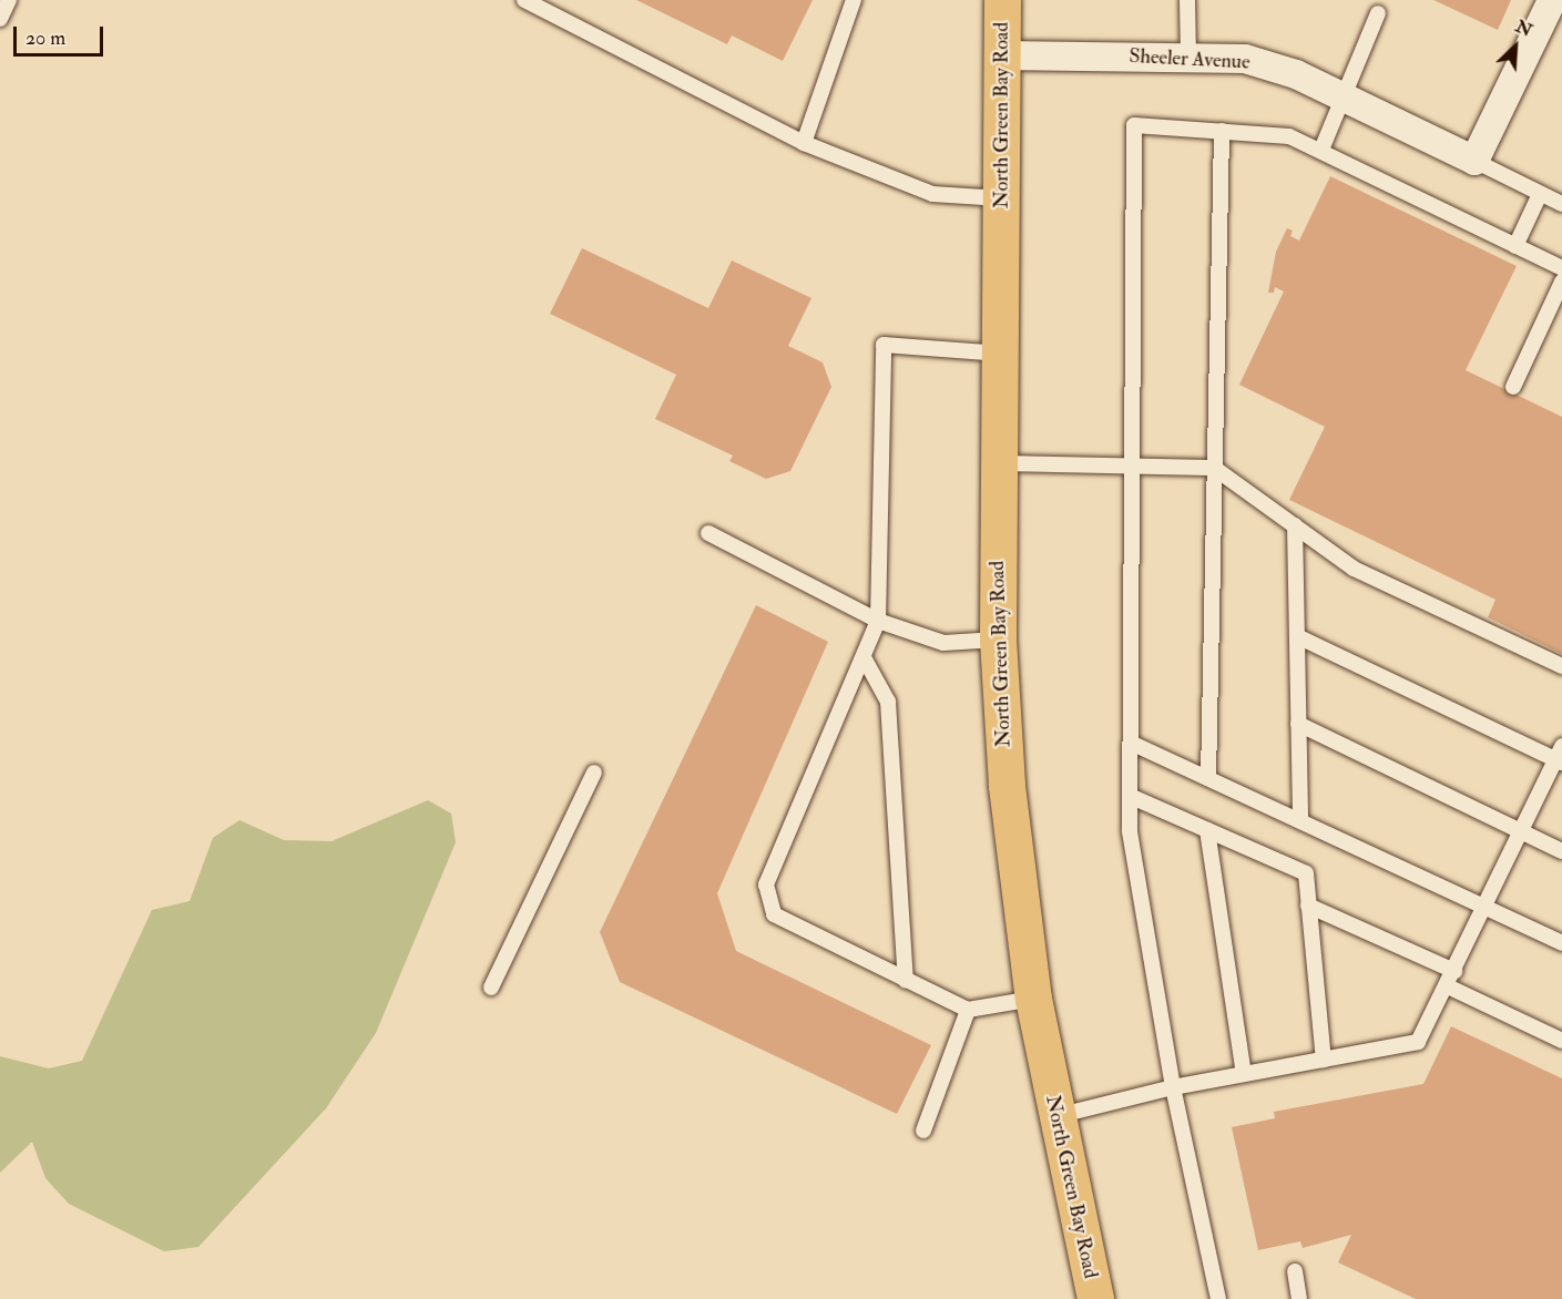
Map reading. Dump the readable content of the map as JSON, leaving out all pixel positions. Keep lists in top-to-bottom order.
{
  "streets": {
    "main road": ["North Green Bay Road"],
    "street": ["Sheeler Avenue"]
  },
  "crossings": [
    ["Sheeler Avenue", "North Green Bay Road"]
  ],
  "scale_bar": "20 m",
  "north": "top right"
}
